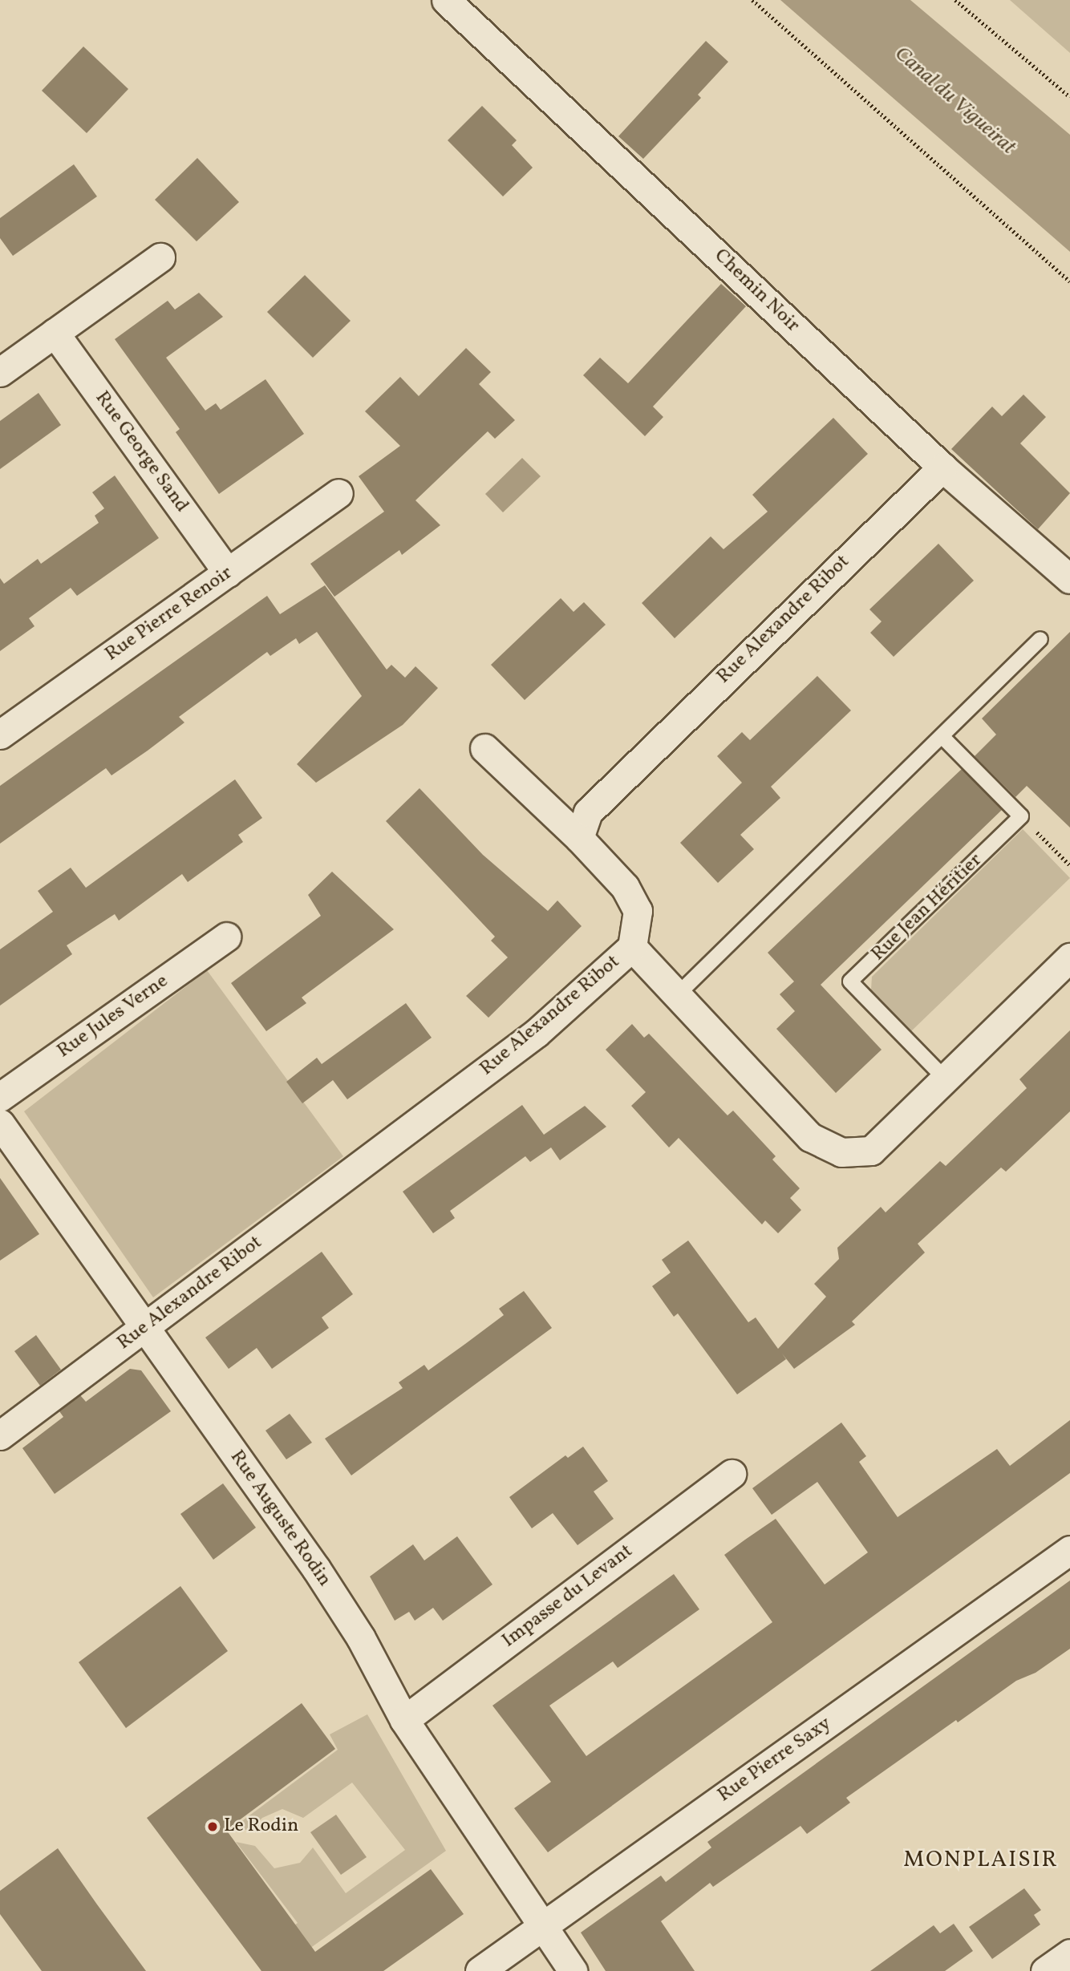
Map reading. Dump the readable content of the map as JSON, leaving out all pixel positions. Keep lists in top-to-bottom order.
{
  "streets": {
    "street": [
      "Chemin Noir",
      "Rue George Sand",
      "Rue Pierre Renoir",
      "Rue Alexandre Ribot",
      "Rue Jules Verne",
      "Rue Auguste Rodin",
      "Impasse du Levant",
      "Rue Pierre Saxy"
    ],
    "lane": ["Rue Jean Héritier"]
  },
  "crossings": [
    ["Chemin Noir", "Rue Alexandre Ribot"],
    ["Rue George Sand", "Rue Pierre Renoir"],
    ["Rue Alexandre Ribot", "Rue Auguste Rodin"],
    ["Rue Auguste Rodin", "Impasse du Levant"],
    ["Rue Auguste Rodin", "Rue Pierre Saxy"]
  ],
  "districts": ["MONPLAISIR"],
  "water": ["Canal du Vigueirat"],
  "places": ["Le Rodin"]
}
